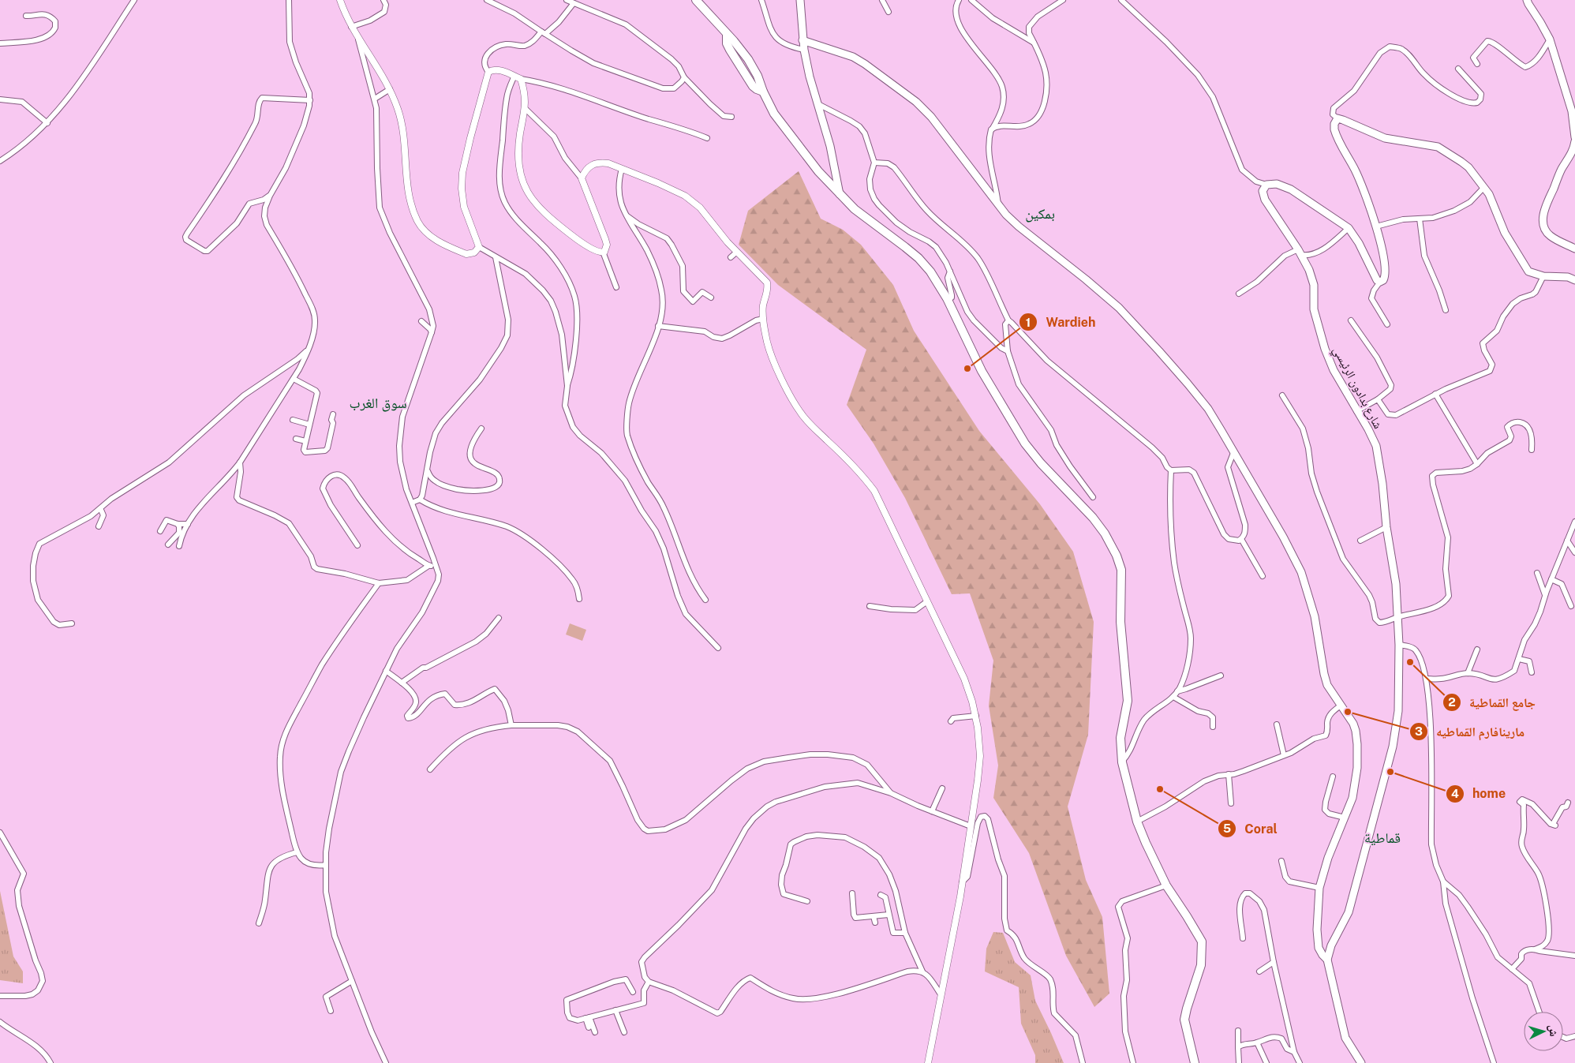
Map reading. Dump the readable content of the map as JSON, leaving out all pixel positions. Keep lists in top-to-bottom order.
{
  "streets": {
    "main road": ["شارع بدادون الرئيسي"]
  },
  "districts": ["بمكين", "سوق الغرب", "قماطية"],
  "places": [
    "Wardieh",
    "جامع القماطية",
    "مارينافارم القماطيه",
    "home",
    "Coral"
  ],
  "north": "right"
}
